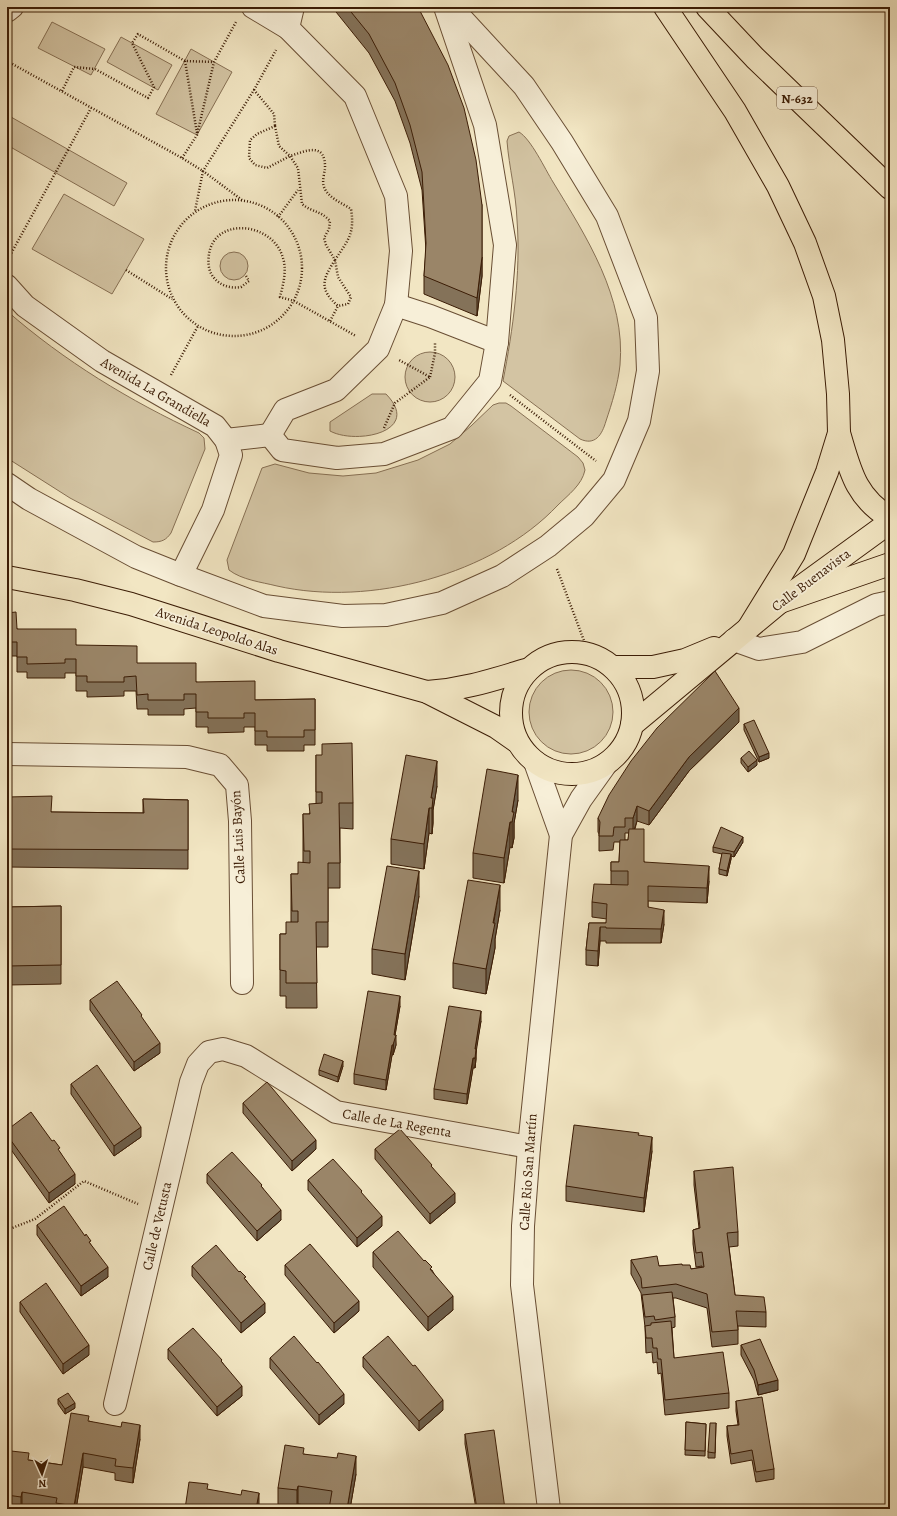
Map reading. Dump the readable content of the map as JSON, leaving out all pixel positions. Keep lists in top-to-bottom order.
{
  "streets": {
    "main road": ["N-632", "Calle Buenavista", "Avenida Leopoldo Alas"],
    "street": [
      "Avenida La Grandiella",
      "Calle Luis Bayón",
      "Calle de La Regenta",
      "Calle Rio San Martín",
      "Calle de Vetusta"
    ]
  },
  "crossings": [
    ["Calle Buenavista", "Avenida Leopoldo Alas"],
    ["Calle Buenavista", "Calle Rio San Martín"],
    ["Avenida Leopoldo Alas", "Calle Rio San Martín"],
    ["Calle de La Regenta", "Calle Rio San Martín"],
    ["Calle de La Regenta", "Calle de Vetusta"]
  ],
  "north": "bottom"
}
